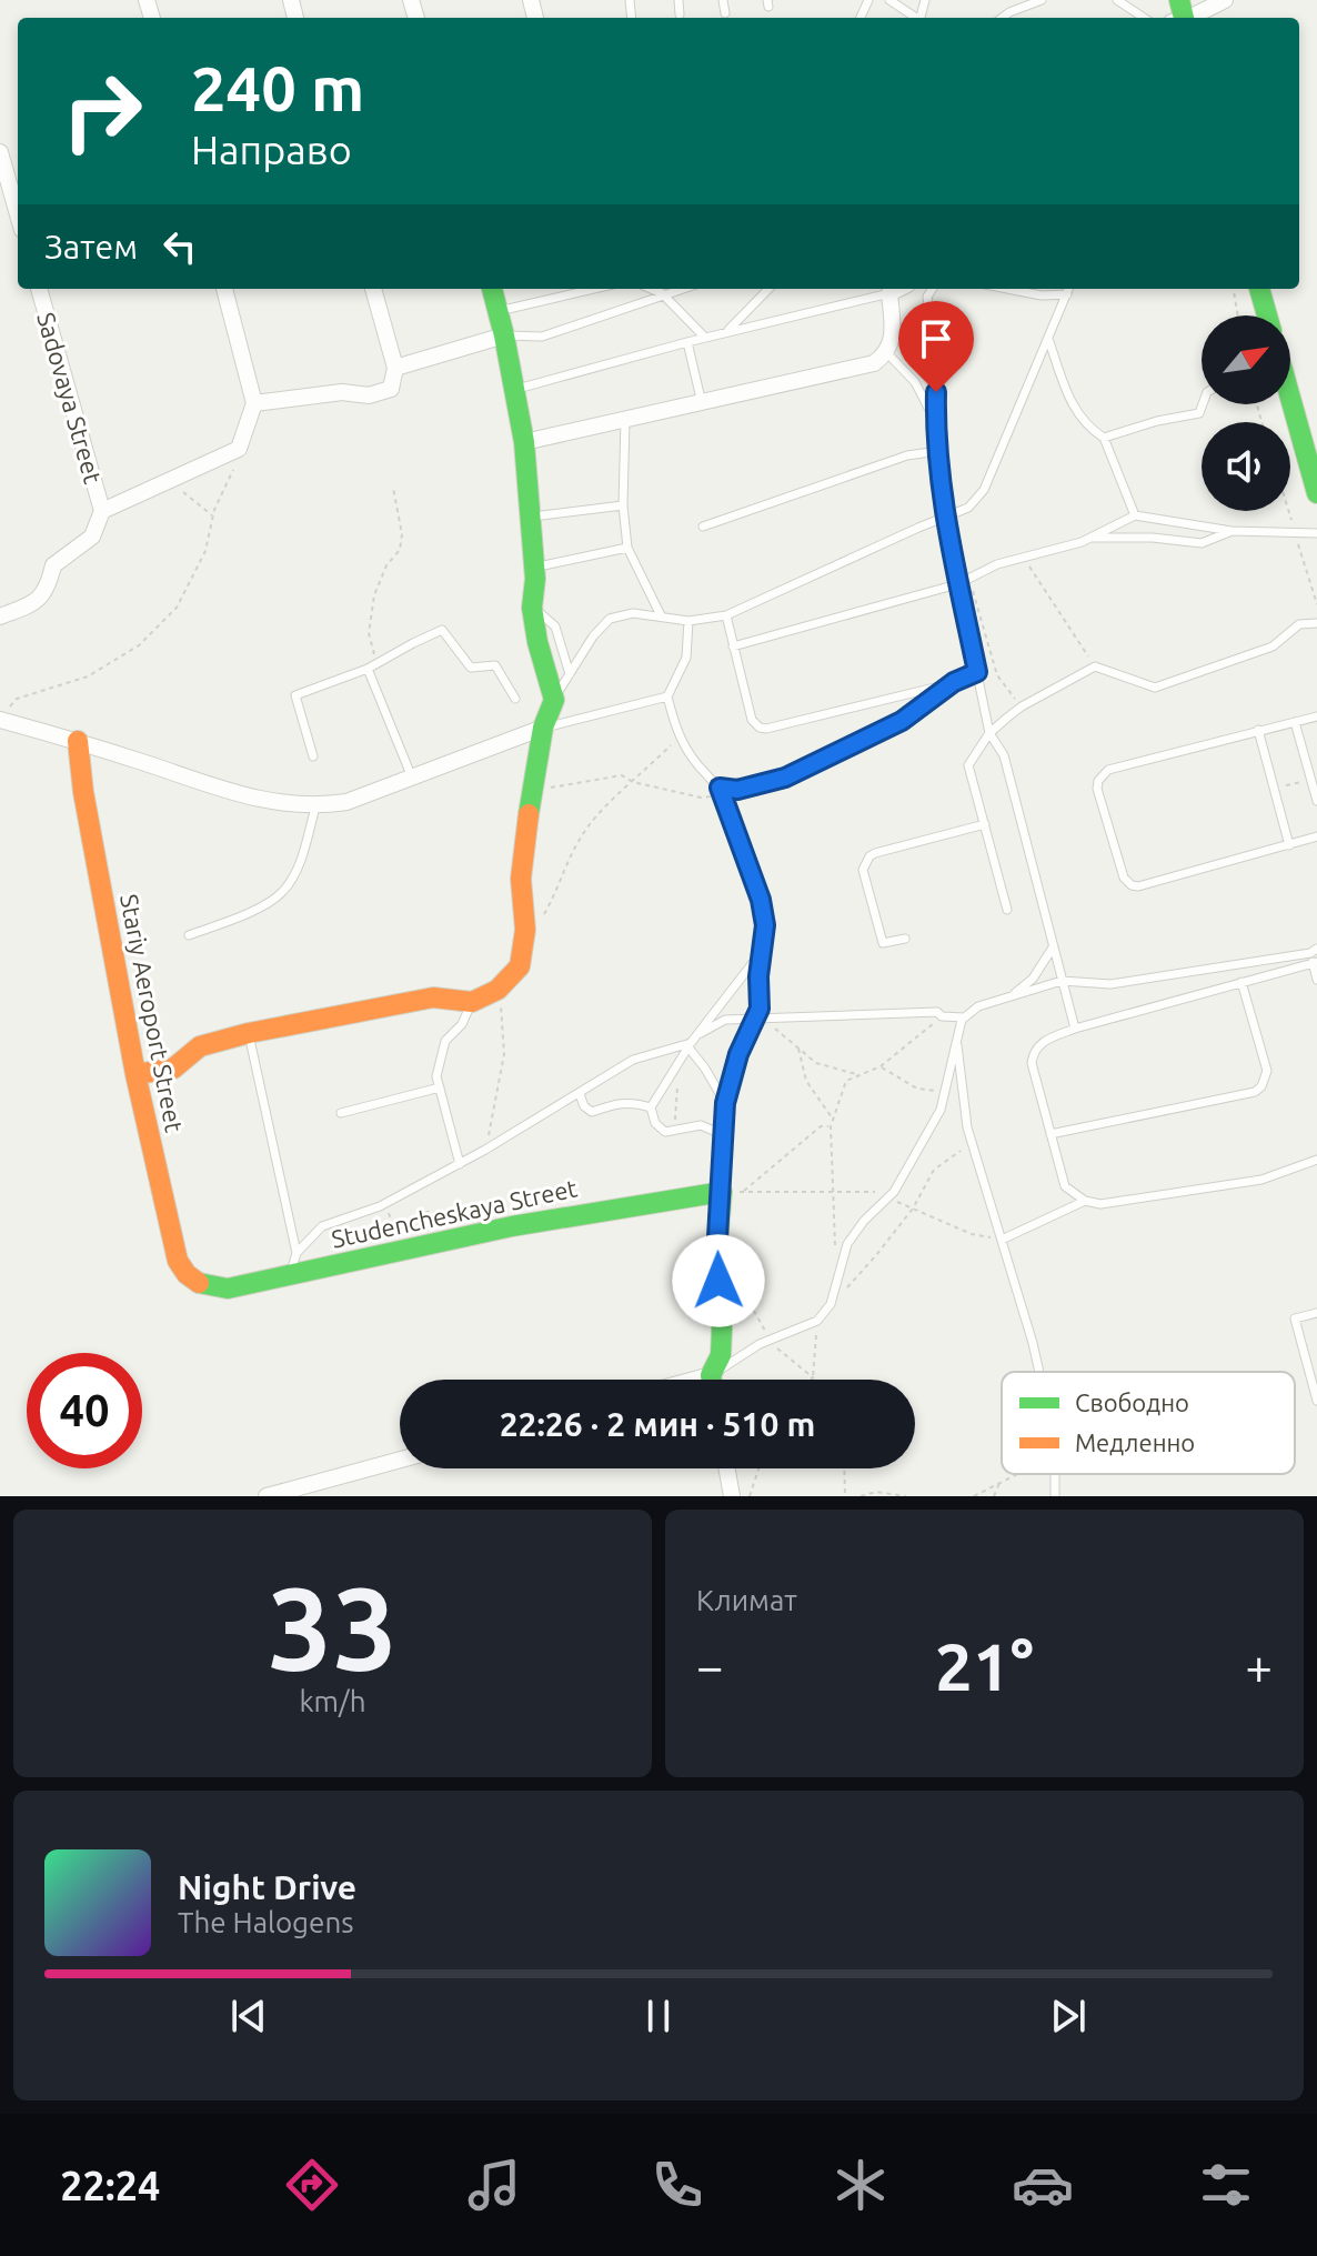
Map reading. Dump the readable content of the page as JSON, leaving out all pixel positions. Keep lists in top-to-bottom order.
{
  "streets": {
    "street": ["Sadovaya Street", "Stariy Aeroport Street", "Studencheskaya Street"]
  },
  "crossings": [
    ["Stariy Aeroport Street", "Studencheskaya Street"]
  ],
  "legend": ["Свободно", "Медленно"],
  "north": "top right",
  "page": {
    "turn": ["240 m", "Направо"],
    "then": "Затем",
    "limit": "40",
    "trip": "22:26 · 2 мин · 510 m",
    "tile": [
      ["33", "km/h"],
      "Климат"
    ],
    "heat": ["−", "21°", "+"],
    "song": ["Night Drive", "The Halogens"],
    "tabs": "22:24"
  }
}
